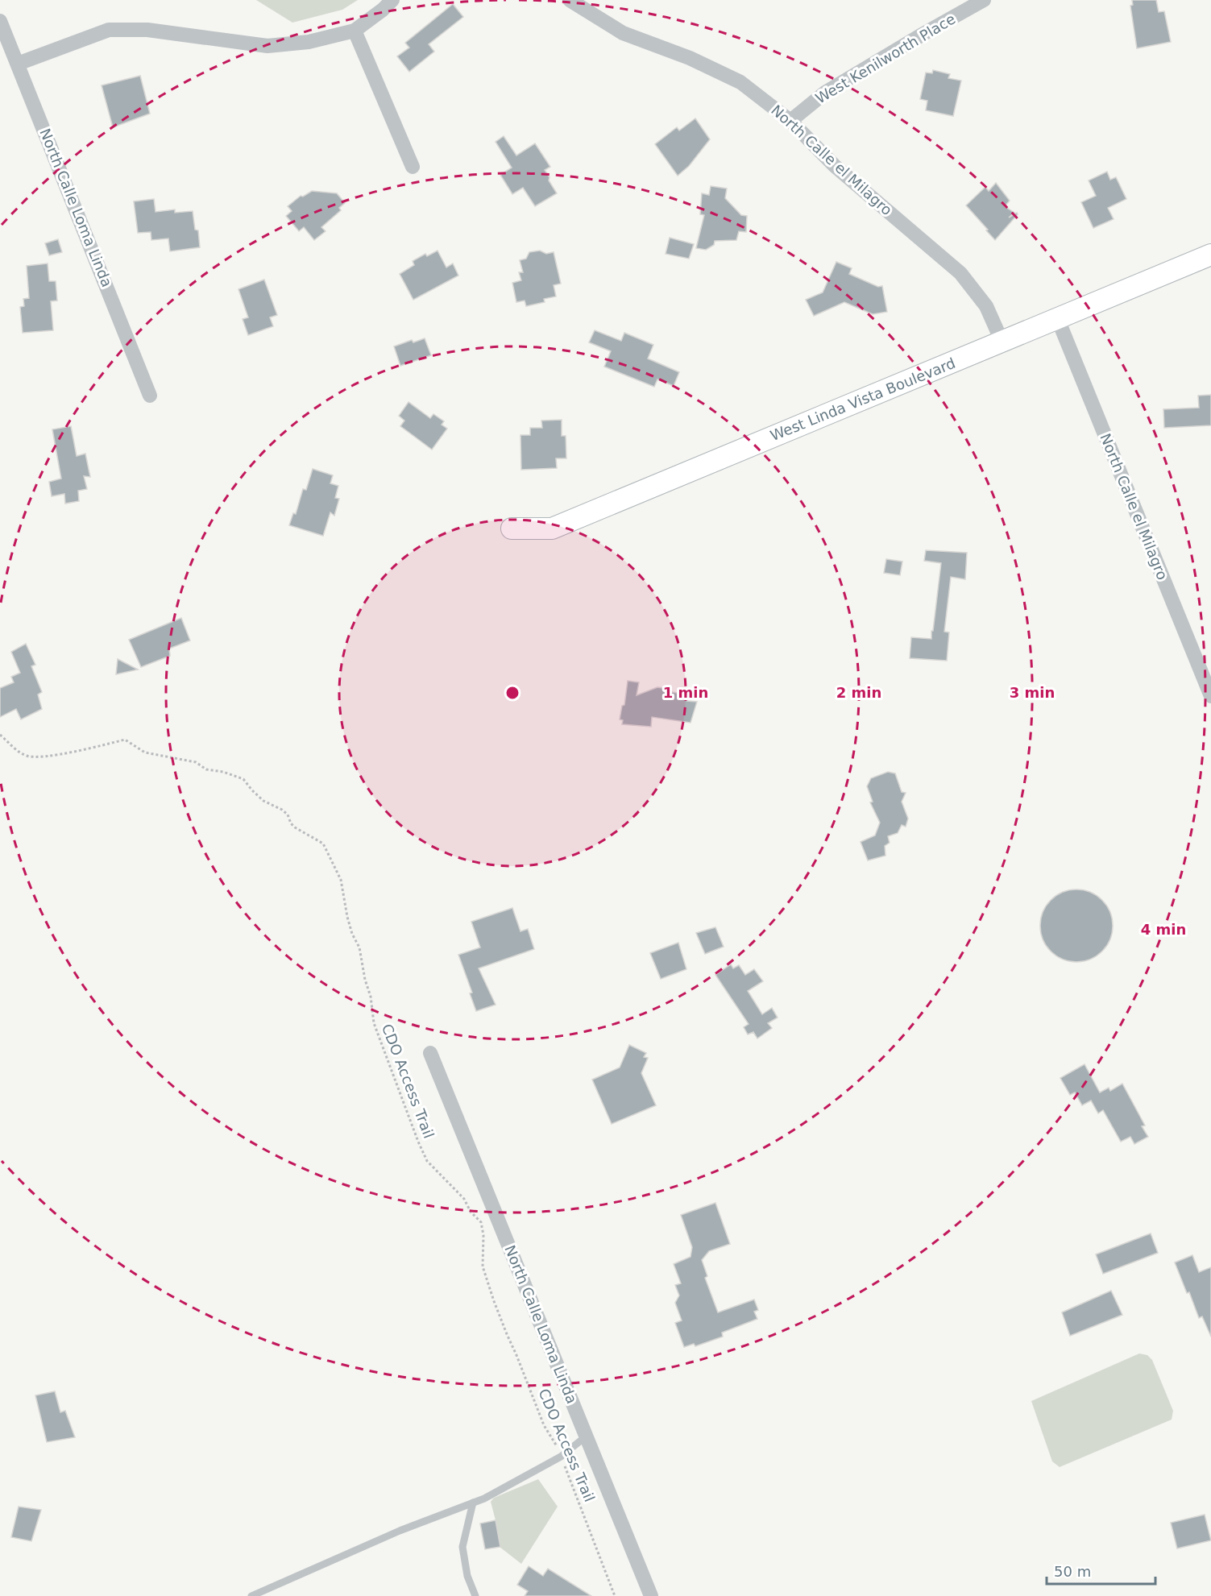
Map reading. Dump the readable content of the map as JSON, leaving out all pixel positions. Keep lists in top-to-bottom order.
{
  "streets": {
    "street": [
      "West Kenilworth Place",
      "North Calle el Milagro",
      "North Calle Loma Linda",
      "West Linda Vista Boulevard"
    ],
    "path": ["CDO Access Trail"]
  },
  "crossings": [
    ["West Kenilworth Place", "North Calle el Milagro"],
    ["North Calle el Milagro", "West Linda Vista Boulevard"]
  ],
  "scale_bar": "50 m",
  "rings": [
    "1 min",
    "2 min",
    "3 min",
    "4 min"
  ]
}
